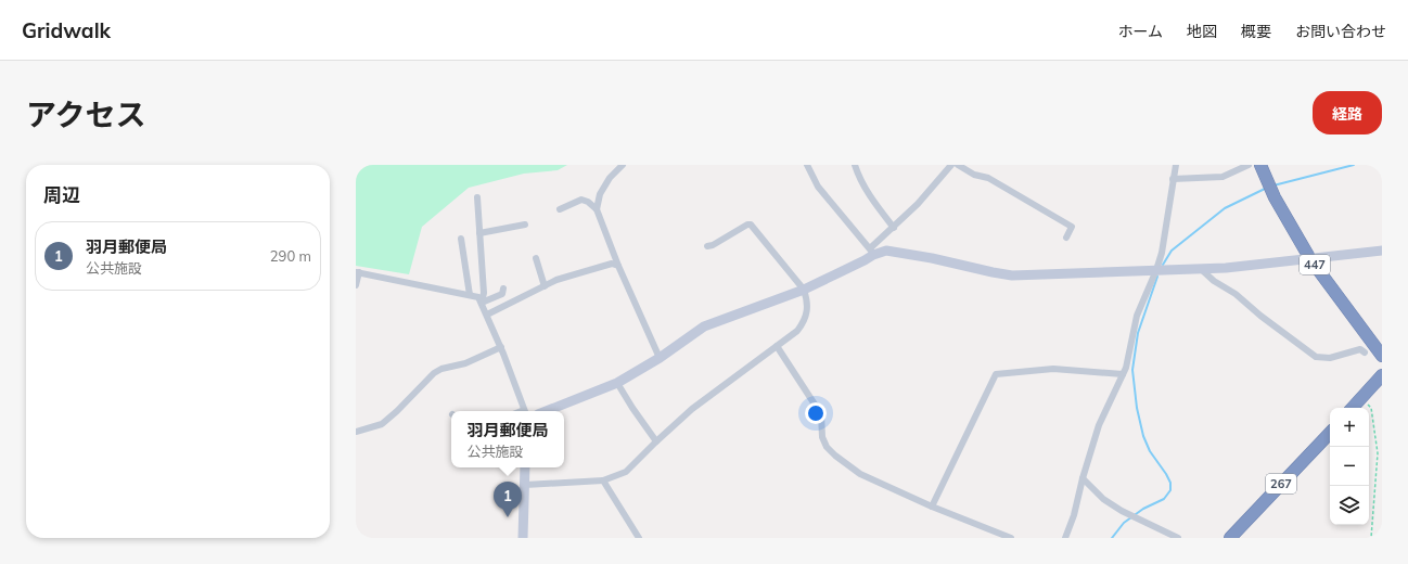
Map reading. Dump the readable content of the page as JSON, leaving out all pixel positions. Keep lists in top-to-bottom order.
{
  "streets": {
    "highway": ["447", "267"]
  },
  "page": {
    "header": "Gridwalk",
    "nav": [
      "ホーム",
      "地図",
      "概要",
      "お問い合わせ"
    ],
    "title": "アクセス",
    "buttons": "経路",
    "heading": "周辺",
    "list": [
      {
        "mark": "1",
        "name": "羽月郵便局",
        "note": "公共施設",
        "value": "290 m"
      }
    ],
    "map_buttons": ["+", "−"],
    "popup": ["羽月郵便局", "公共施設"],
    "pins": "1"
  }
}
